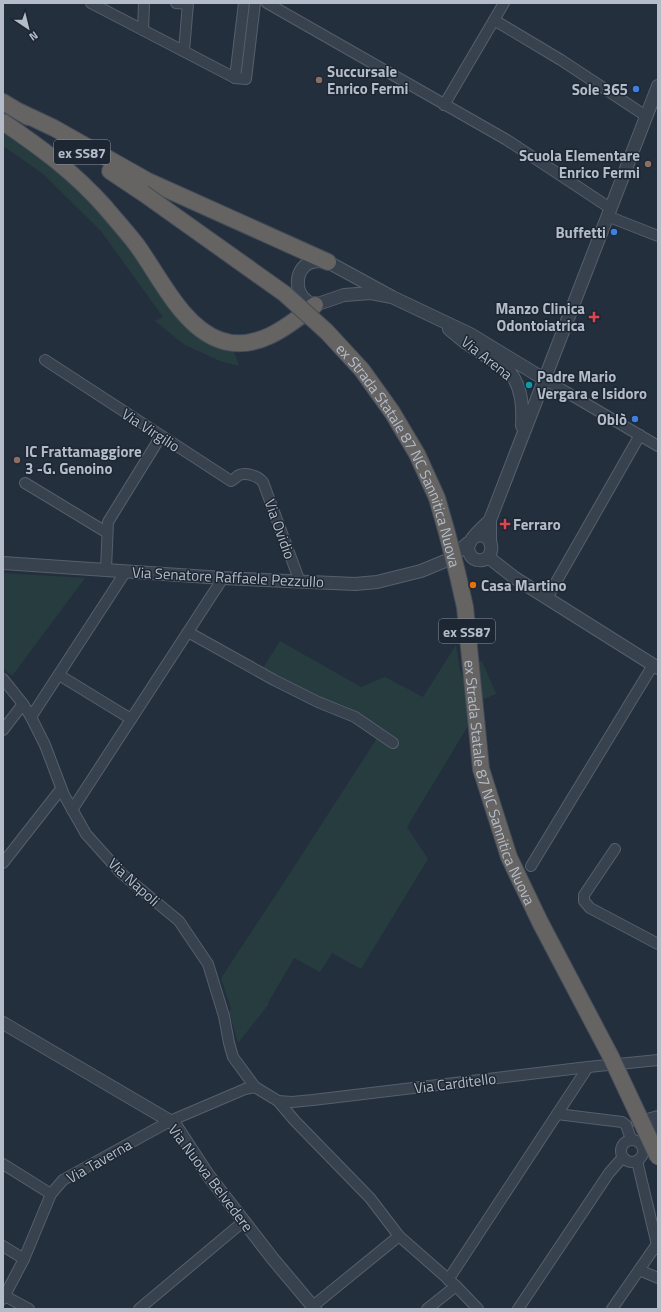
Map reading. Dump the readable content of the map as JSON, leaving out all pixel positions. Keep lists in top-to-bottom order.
{
  "streets": {
    "highway": ["ex SS87", "ex Strada Statale 87 NC Sannitica Nuova"],
    "street": [
      "Via Arena",
      "Via Virgilio",
      "Via Ovidio",
      "Via Senatore Raffaele Pezzullo",
      "Via Napoli",
      "Via Carditello",
      "Via Taverna",
      "Via Nuova Belvedere"
    ]
  },
  "crossings": [
    ["Via Virgilio", "Via Ovidio"],
    ["Via Ovidio", "Via Senatore Raffaele Pezzullo"],
    ["Via Napoli", "Via Taverna"],
    ["Via Taverna", "Via Nuova Belvedere"]
  ],
  "places": {
    "other": [
      "Succursale Enrico Fermi",
      "Sole 365",
      "Scuola Elementare Enrico Fermi",
      "Buffetti",
      "Padre Mario Vergara e Isidoro",
      "Oblò",
      "IC Frattamaggiore 3 -G. Genoino",
      "Casa Martino"
    ],
    "health": ["Manzo Clinica Odontoiatrica", "Ferraro"]
  },
  "north": "bottom right"
}
